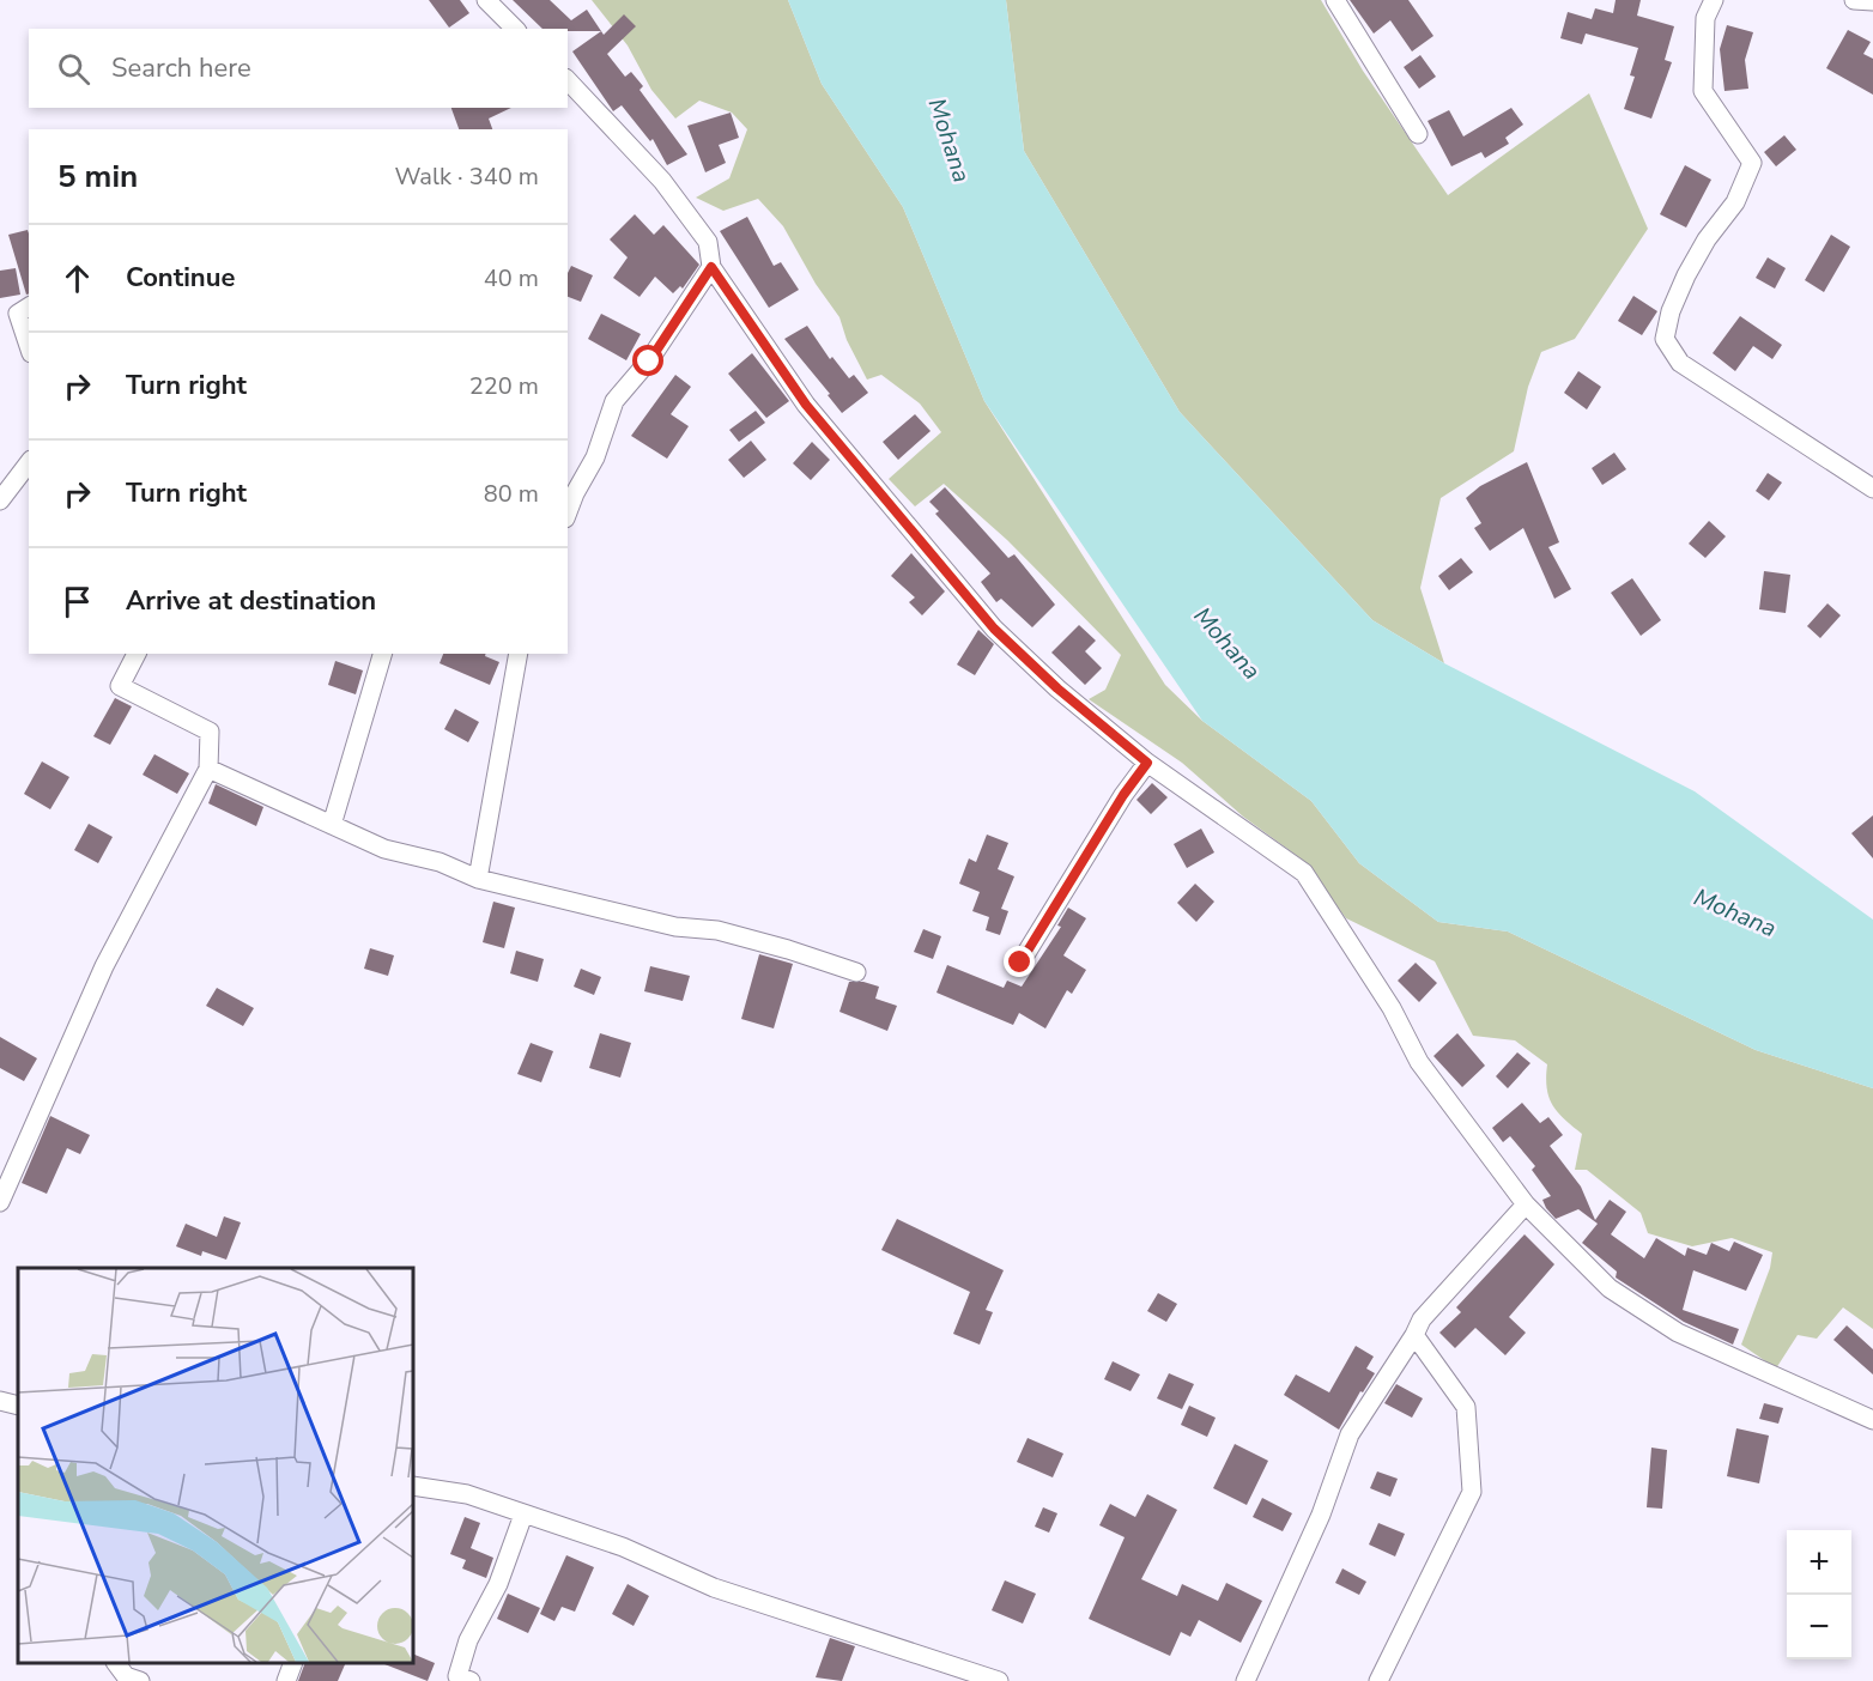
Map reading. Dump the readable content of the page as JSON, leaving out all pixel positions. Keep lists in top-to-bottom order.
{
  "water": ["Mohana"],
  "page": {
    "search": "Search here",
    "heading": ["5 min", "Walk · 340 m"],
    "list": [
      ["Continue", "40 m"],
      ["Turn right", "220 m"],
      ["Turn right", "80 m"],
      "Arrive at destination"
    ],
    "map_buttons": ["+", "−"]
  }
}
